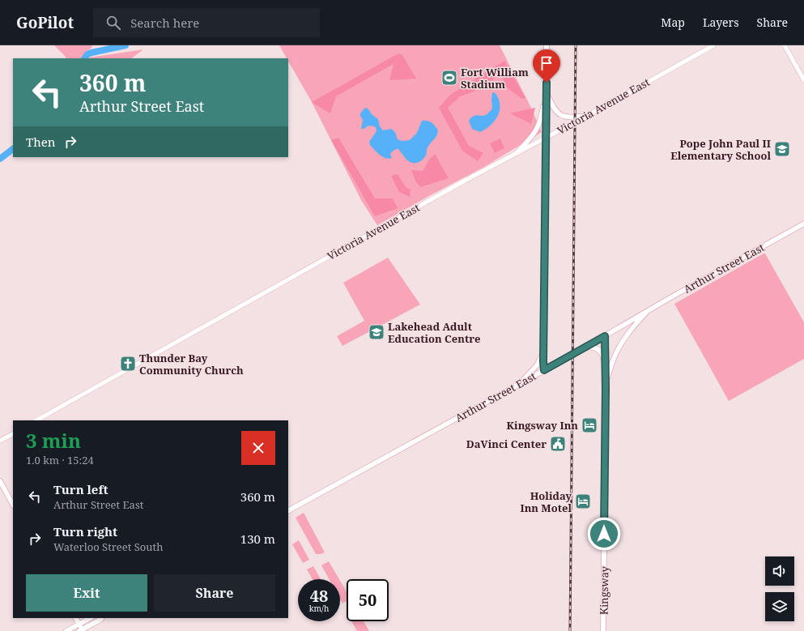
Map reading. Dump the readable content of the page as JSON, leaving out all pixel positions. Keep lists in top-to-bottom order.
{
  "streets": {
    "main road": ["Arthur Street East", "Kingsway"],
    "street": ["Victoria Avenue East"]
  },
  "crossings": [
    ["Arthur Street East", "Kingsway"]
  ],
  "places": {
    "sports": ["Fort William Stadium"],
    "school or university": ["Pope John Paul II Elementary School", "Lakehead Adult Education Centre"],
    "church": ["Thunder Bay Community Church"],
    "hotel": ["Kingsway Inn", "Holiday Inn Motel"],
    "public building": ["DaVinci Center"]
  },
  "page": {
    "header": "GoPilot",
    "search": "Search here",
    "nav": ["Map", "Layers", "Share"],
    "turn": ["360 m", "Arthur Street East"],
    "then": "Then",
    "heading": ["3 min", "1.0 km · 15:24"],
    "list": [
      {
        "name": "Turn left",
        "note": "Arthur Street East",
        "value": "360 m"
      },
      {
        "name": "Turn right",
        "note": "Waterloo Street South",
        "value": "130 m"
      }
    ],
    "buttons": ["Exit", "Share"],
    "speed": "48 km/h",
    "limit": "50"
  }
}
